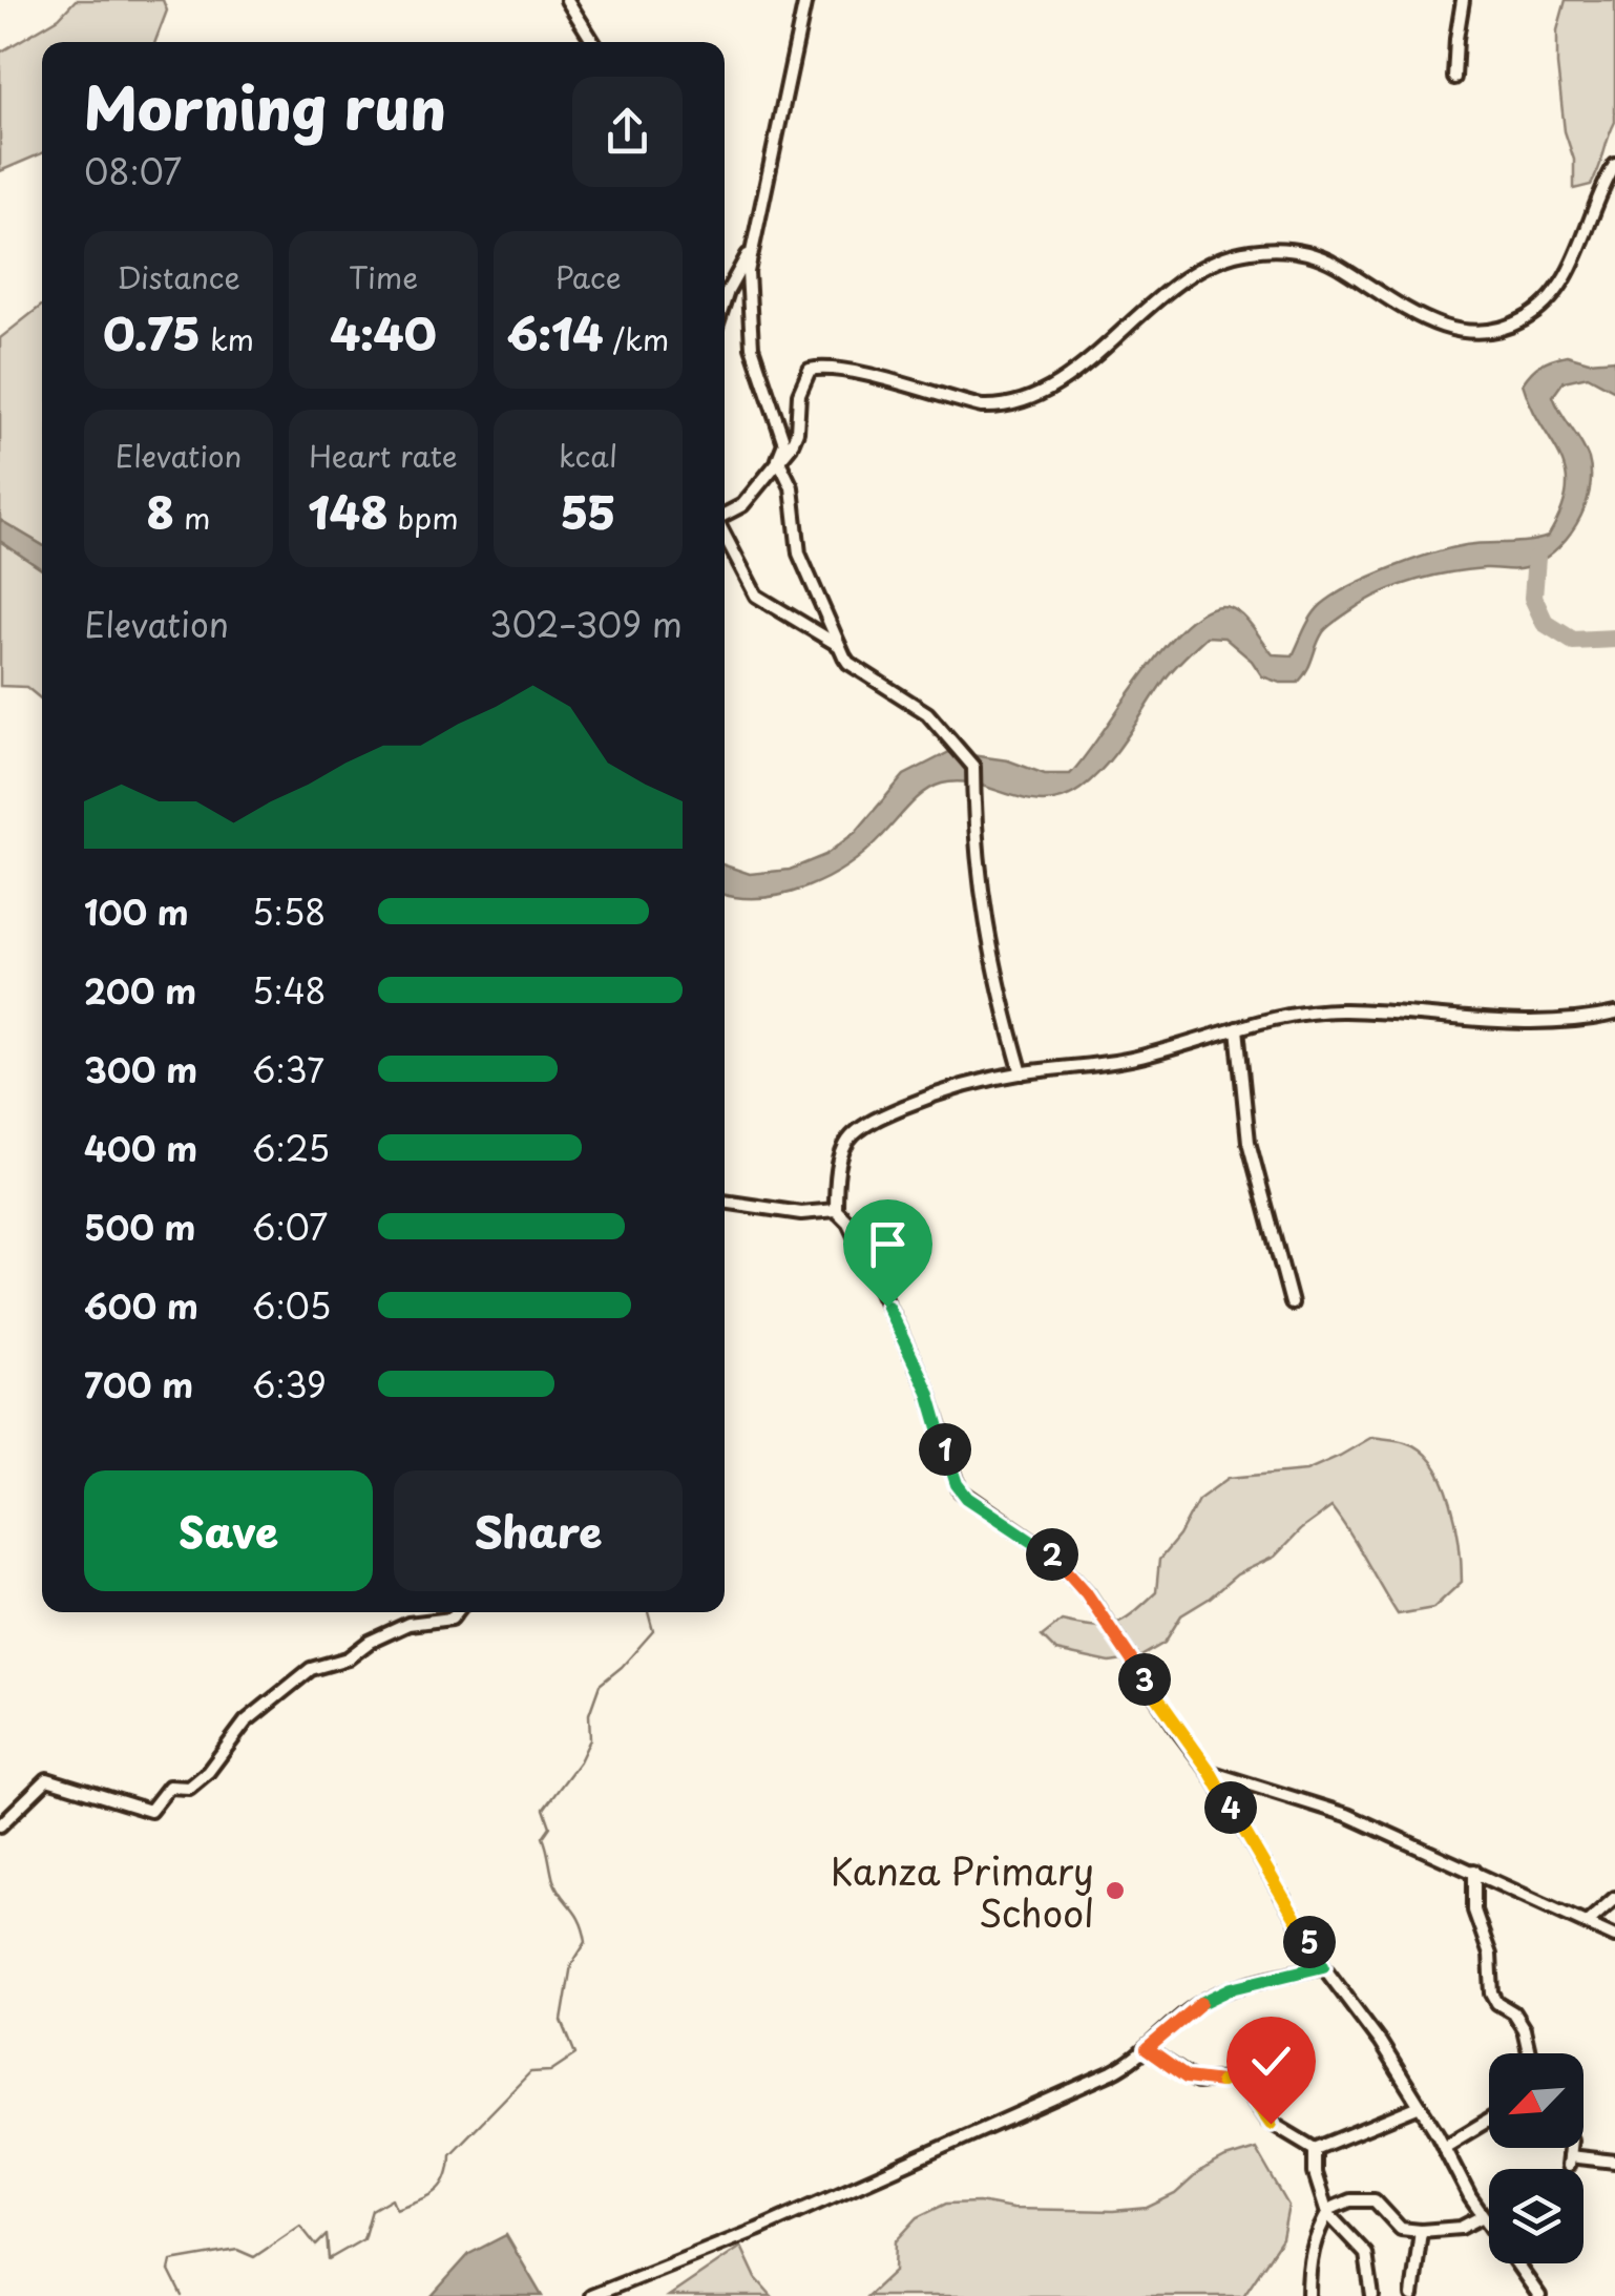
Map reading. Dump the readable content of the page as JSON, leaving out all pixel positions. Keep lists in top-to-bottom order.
{
  "places": ["Kanza Primary School"],
  "north": "bottom left",
  "page": {
    "heading": ["Morning run", "08:07"],
    "stats": [
      ["Distance", "0.75 km"],
      ["Time", "4:40"],
      ["Pace", "6:14 /km"],
      ["Elevation", "8 m"],
      ["Heart rate", "148 bpm"],
      ["kcal", "55"]
    ],
    "chart": ["Elevation", "302–309 m"],
    "list": [
      {
        "name": "100 m",
        "note": "5:58"
      },
      {
        "name": "200 m",
        "note": "5:48"
      },
      {
        "name": "300 m",
        "note": "6:37"
      },
      {
        "name": "400 m",
        "note": "6:25"
      },
      {
        "name": "500 m",
        "note": "6:07"
      },
      {
        "name": "600 m",
        "note": "6:05"
      },
      {
        "name": "700 m",
        "note": "6:39"
      }
    ],
    "pins": [
      "1",
      "2",
      "3",
      "4",
      "5"
    ],
    "buttons": ["Save", "Share"]
  }
}
